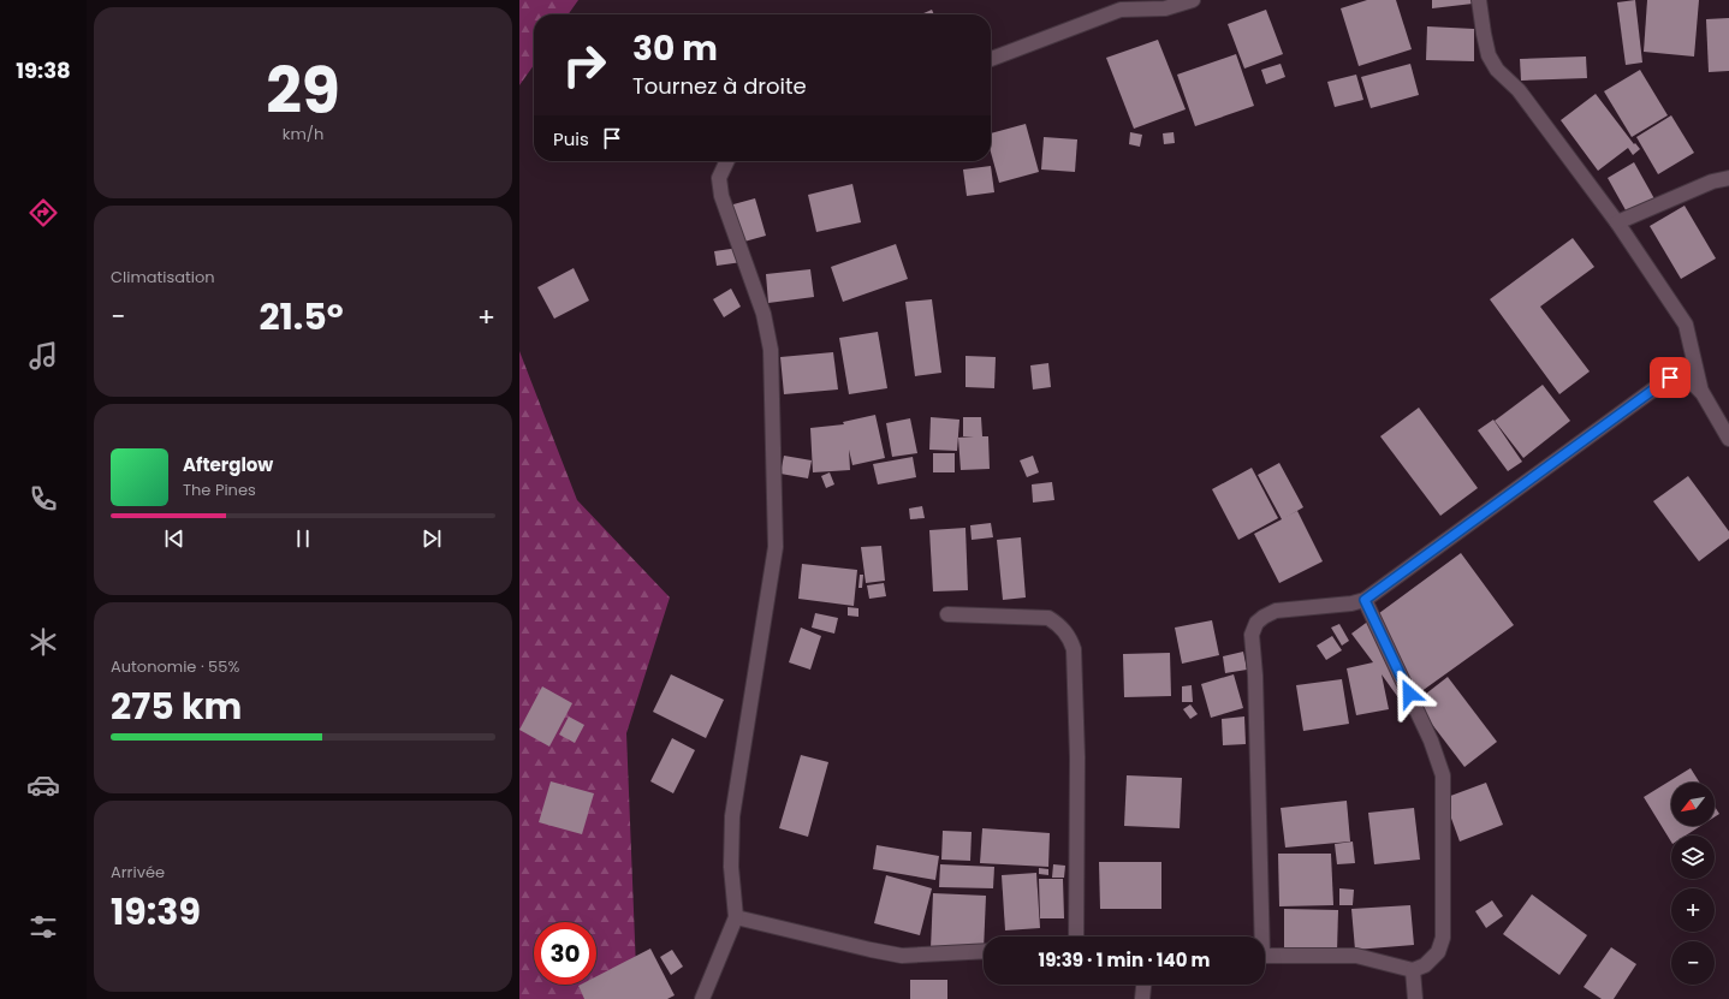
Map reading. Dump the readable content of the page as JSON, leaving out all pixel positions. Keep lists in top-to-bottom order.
{
  "north": "bottom left",
  "page": {
    "tabs": "19:38",
    "tile": [
      ["29", "km/h"],
      "Climatisation",
      ["Autonomie · 55%", "275 km"],
      ["Arrivée", "19:39"]
    ],
    "turn": ["30 m", "Tournez à droite"],
    "then": "Puis",
    "heat": ["−", "21.5°", "+"],
    "song": ["Afterglow", "The Pines"],
    "map_buttons": ["+", "−"],
    "limit": "30",
    "trip": "19:39 · 1 min · 140 m"
  }
}
